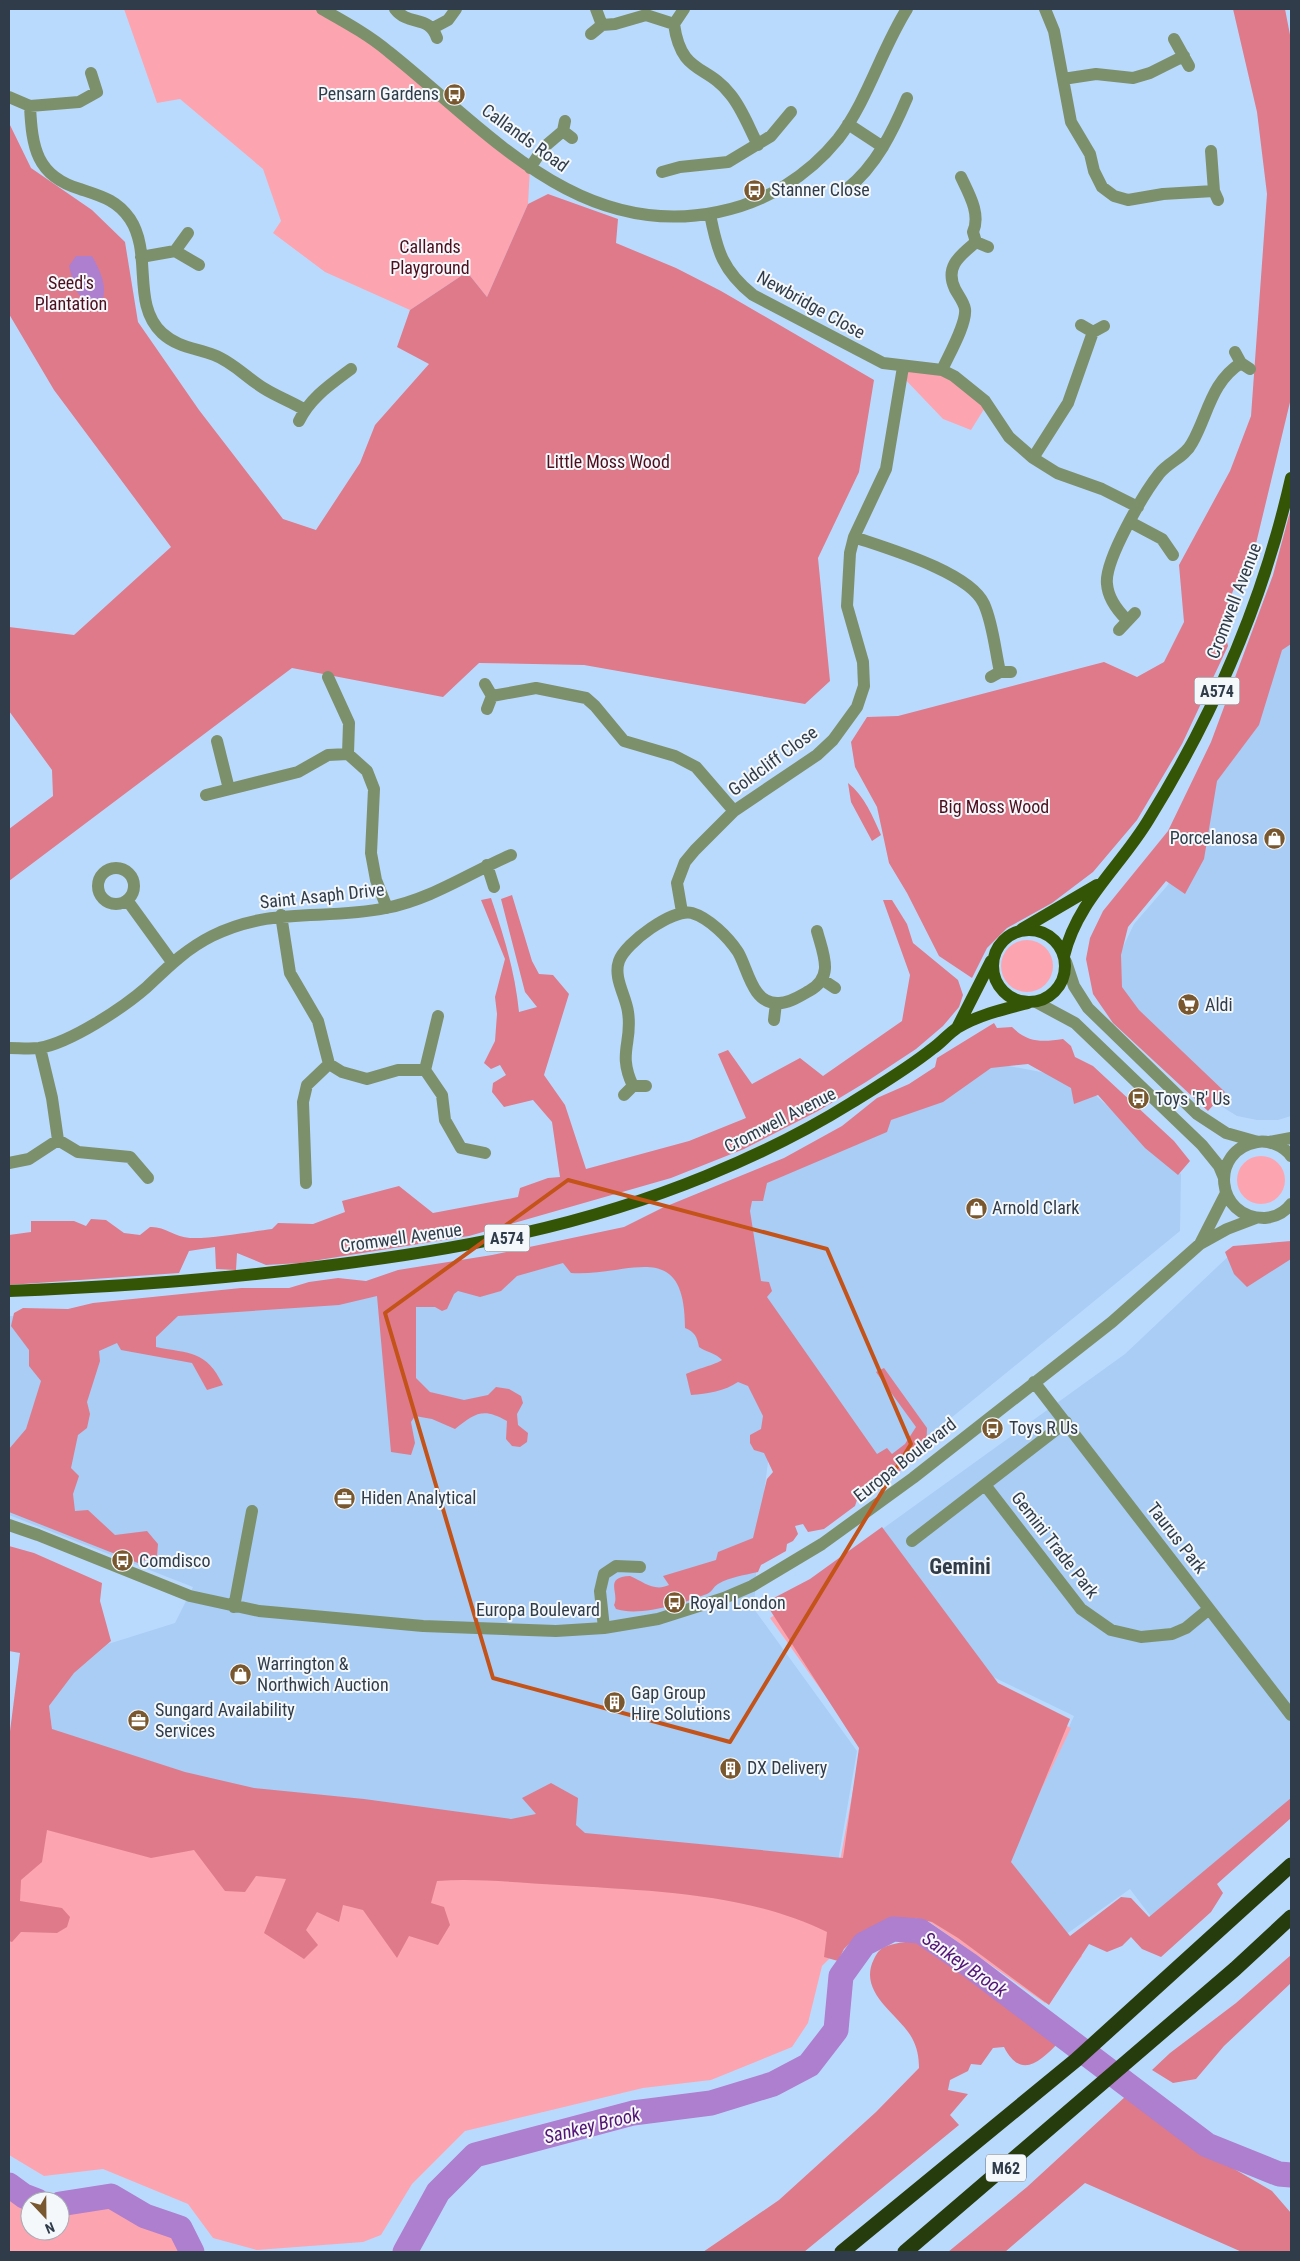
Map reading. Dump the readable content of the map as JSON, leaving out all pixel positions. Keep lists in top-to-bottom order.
{
  "streets": {
    "highway": ["M62"],
    "main road": ["Cromwell Avenue", "A574"],
    "street": [
      "Callands Road",
      "Newbridge Close",
      "Goldcliff Close",
      "Saint Asaph Drive",
      "Europa Boulevard",
      "Taurus Park",
      "Gemini Trade Park"
    ]
  },
  "crossings": [
    ["Callands Road", "Newbridge Close"],
    ["Newbridge Close", "Goldcliff Close"],
    ["Cromwell Avenue", "A574"],
    ["Europa Boulevard", "Taurus Park"],
    ["Taurus Park", "Gemini Trade Park"]
  ],
  "districts": ["Gemini"],
  "water": ["Sankey Brook"],
  "parks": [
    "Callands Playground",
    "Seed's Plantation",
    "Little Moss Wood",
    "Big Moss Wood"
  ],
  "places": {
    "bus stop": [
      "Pensarn Gardens",
      "Stanner Close",
      "Toys 'R' Us",
      "Toys R Us",
      "Comdisco",
      "Royal London"
    ],
    "shop": ["Porcelanosa", "Arnold Clark", "Warrington & Northwich Auction"],
    "supermarket": ["Aldi"],
    "office": ["Hiden Analytical", "Sungard Availability Services"],
    "building": ["Gap Group Hire Solutions", "DX Delivery"]
  },
  "north": "bottom"
}
